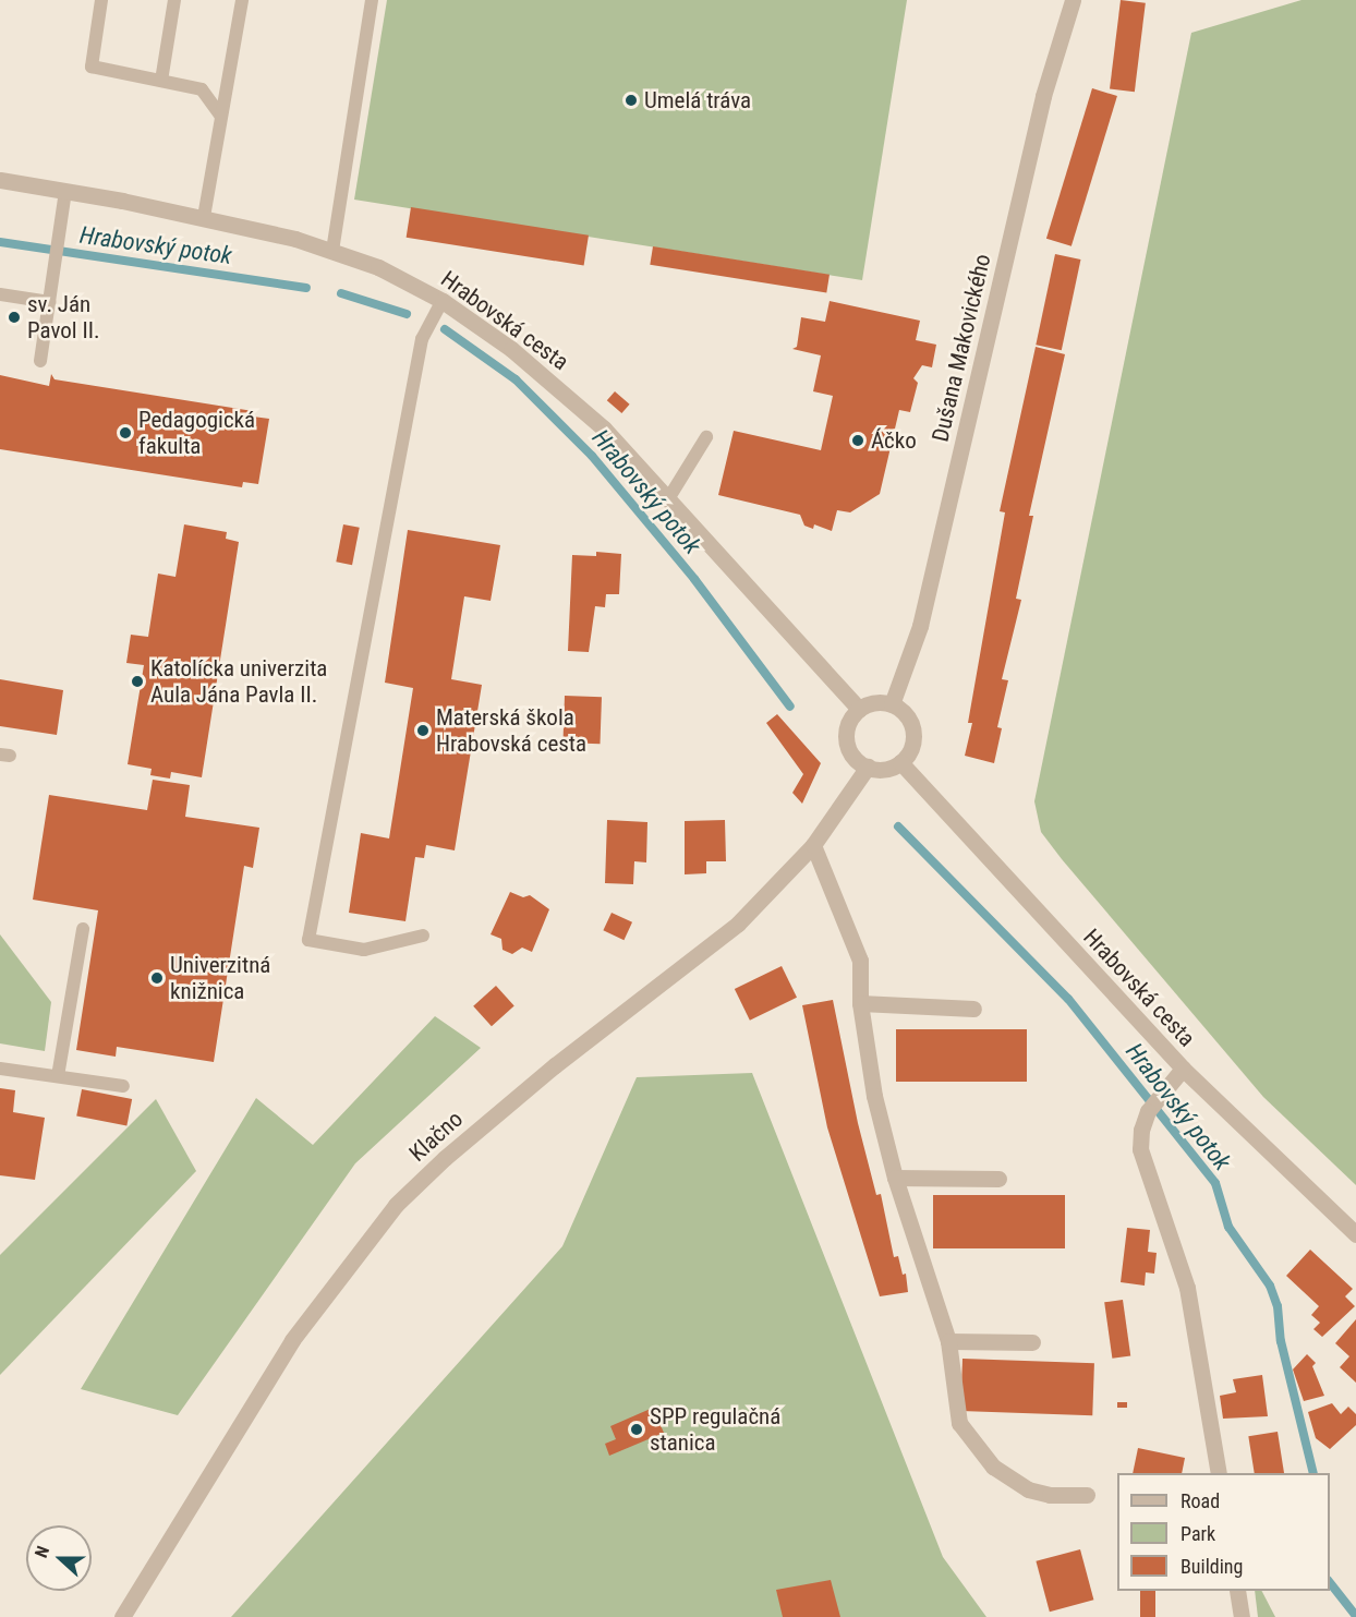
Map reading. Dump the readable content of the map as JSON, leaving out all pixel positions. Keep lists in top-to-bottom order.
{
  "streets": {
    "street": ["Hrabovská cesta", "Dušana Makovického", "Klačno"]
  },
  "crossings": [
    ["Hrabovská cesta", "Dušana Makovického"],
    ["Hrabovská cesta", "Klačno"],
    ["Dušana Makovického", "Klačno"]
  ],
  "water": ["Hrabovský potok"],
  "places": [
    "Umelá tráva",
    "sv. Ján Pavol II.",
    "Pedagogická fakulta",
    "Áčko",
    "Katolícka univerzita Aula Jána Pavla II.",
    "Materská škola Hrabovská cesta",
    "Univerzitná knižnica",
    "SPP regulačná stanica"
  ],
  "legend": ["Road", "Park", "Building"],
  "north": "left"
}
